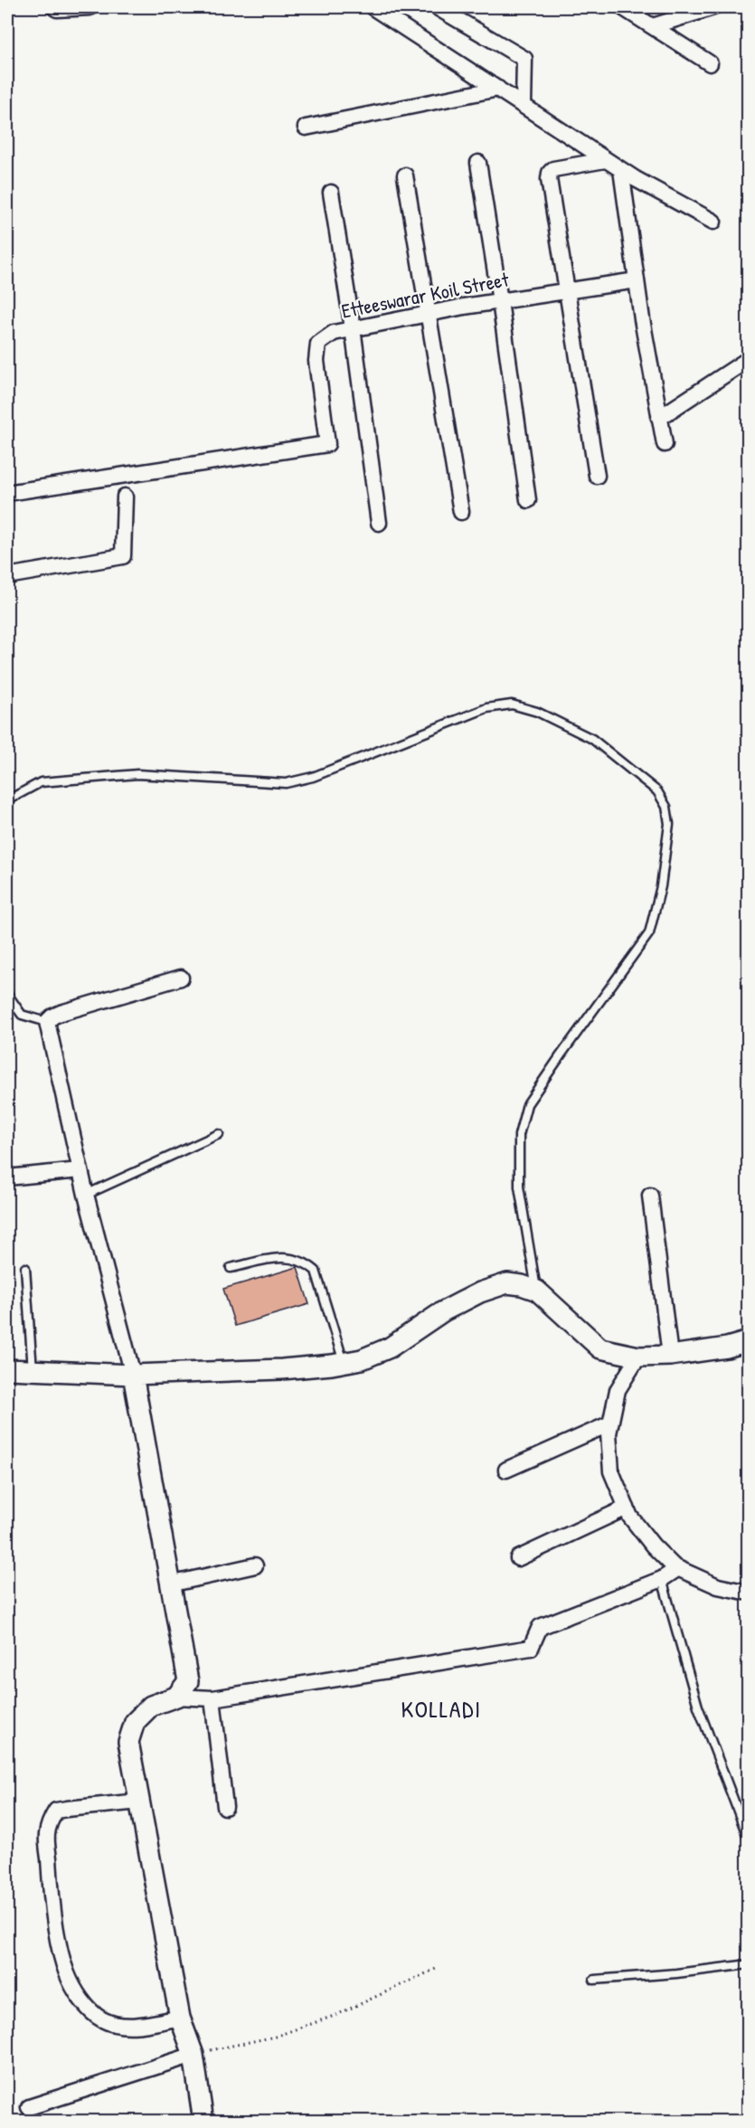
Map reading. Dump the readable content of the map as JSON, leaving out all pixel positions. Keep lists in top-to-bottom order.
{
  "streets": {
    "street": ["Etteeswarar Koil Street"]
  },
  "districts": ["KOLLADI"]
}
